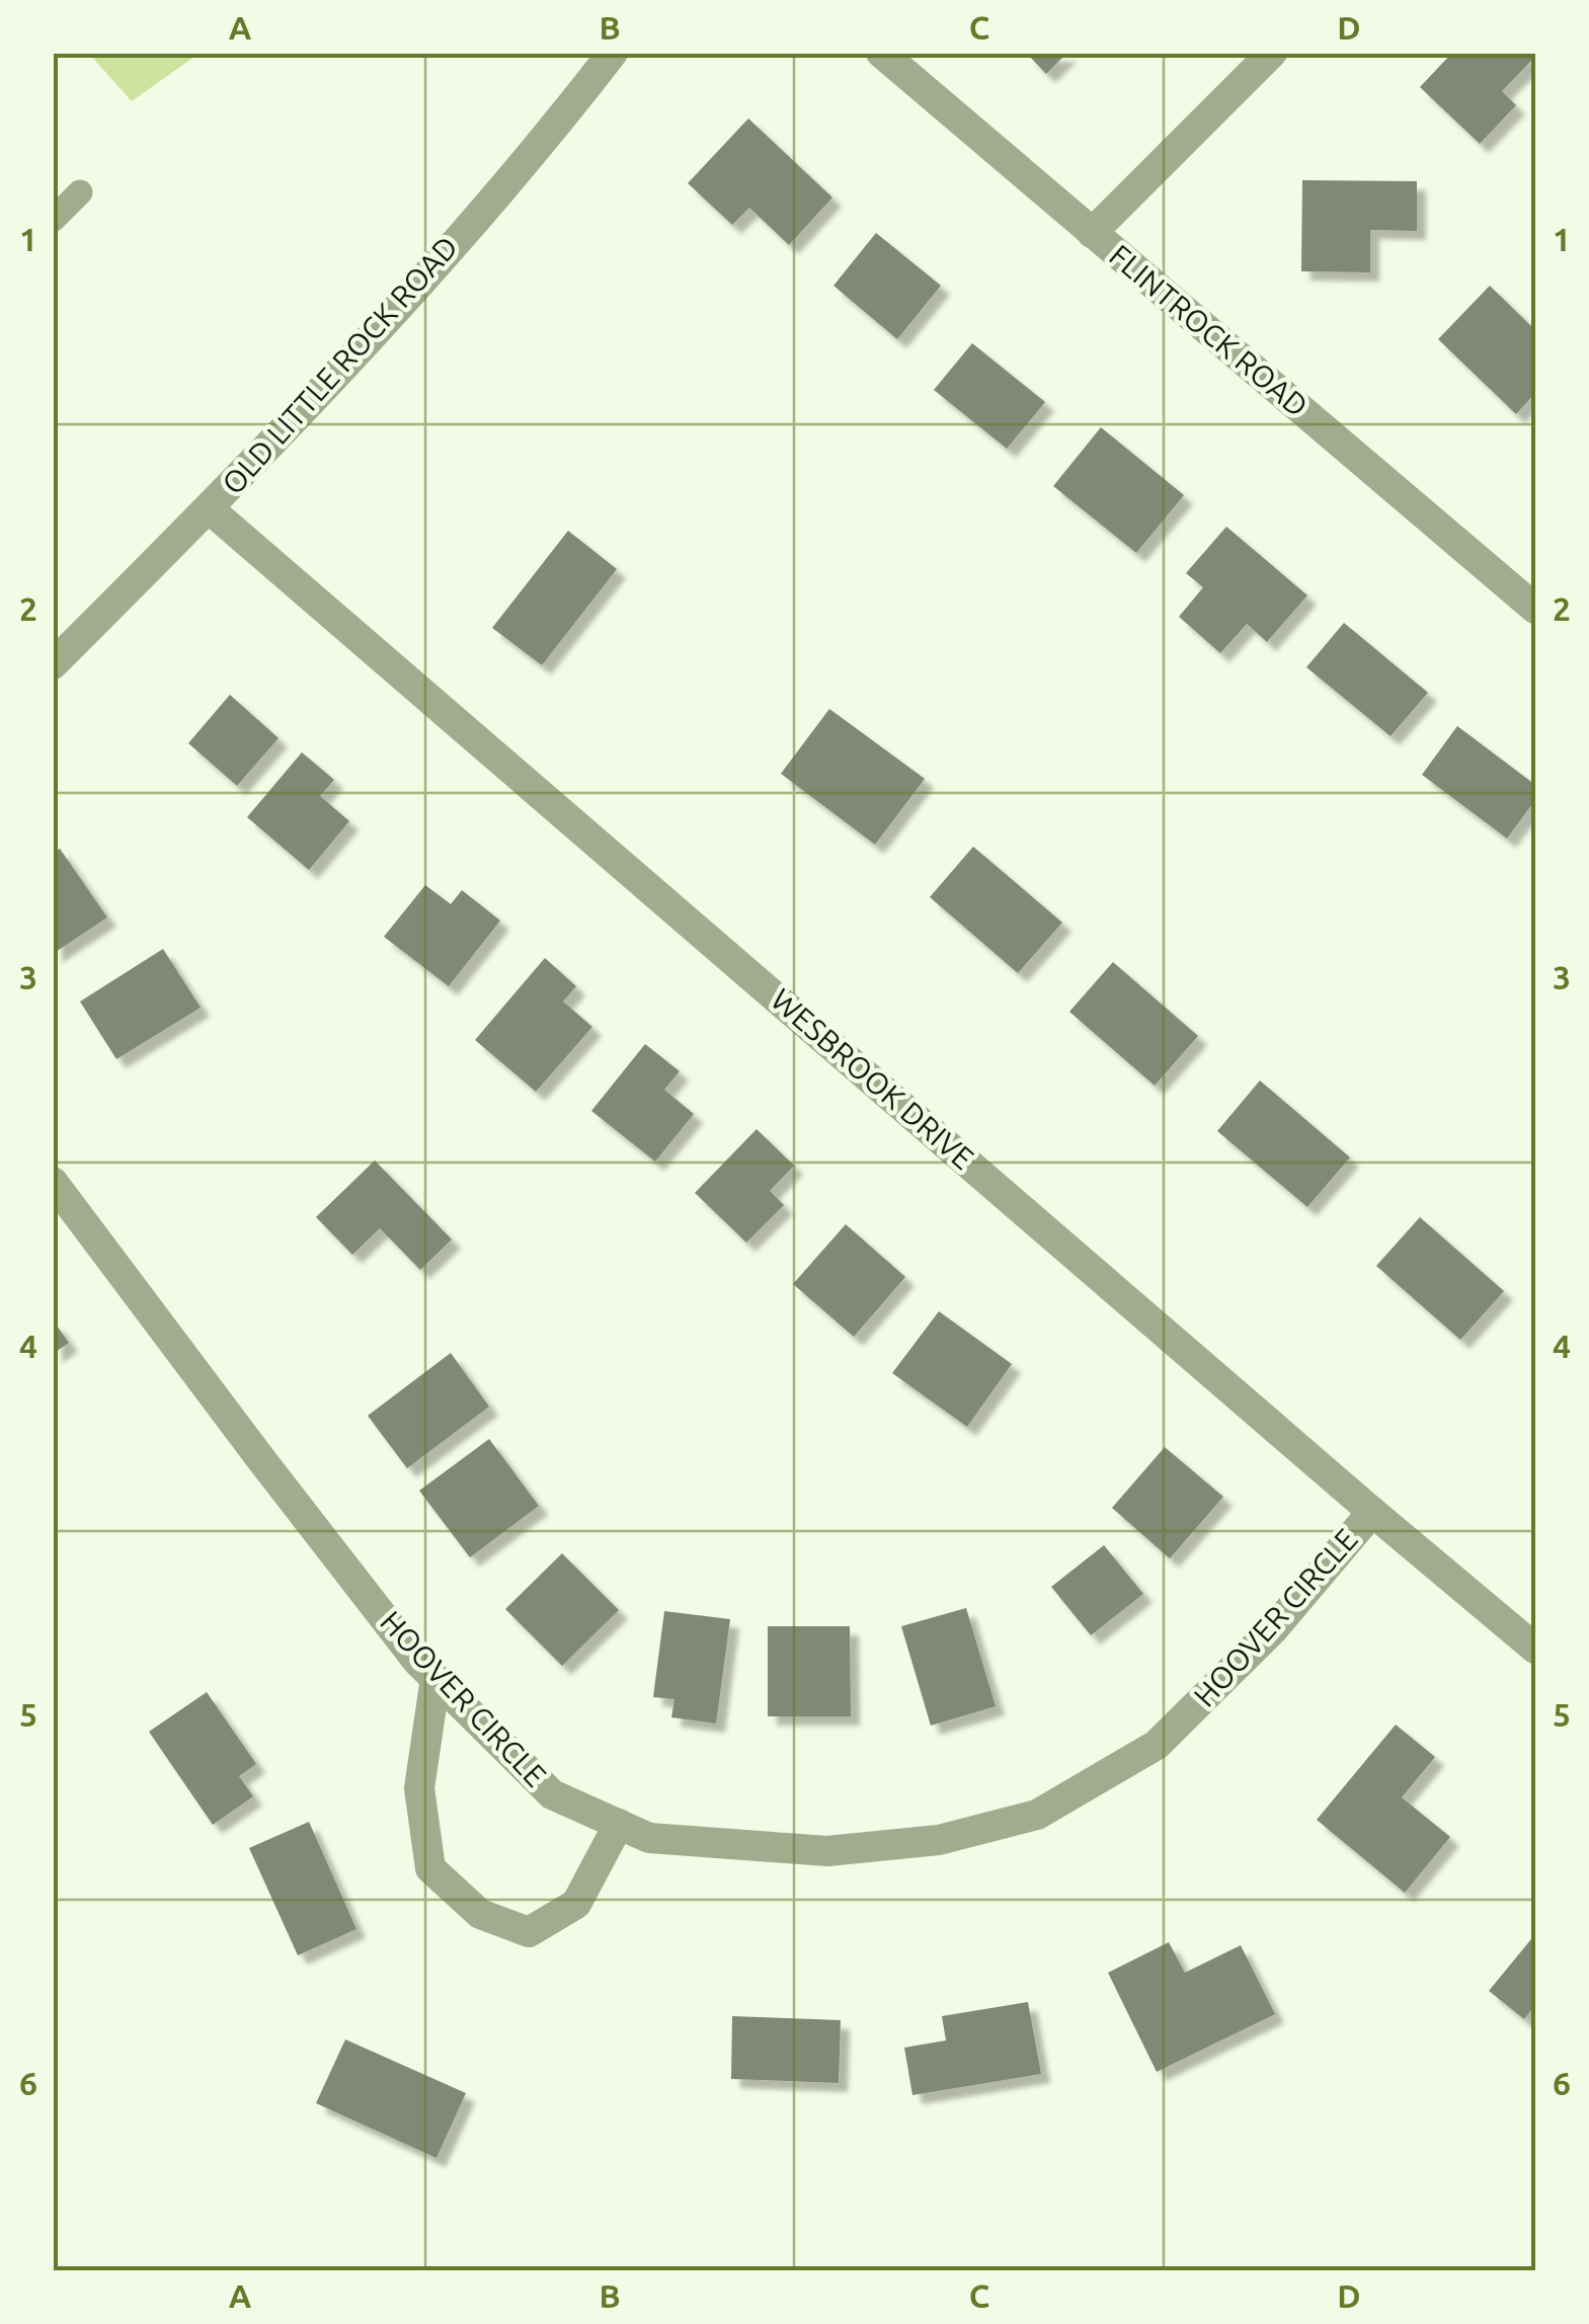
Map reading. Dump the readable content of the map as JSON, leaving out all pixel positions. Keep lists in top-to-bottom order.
{
  "streets": {
    "street": [
      "FLINTROCK ROAD",
      "OLD LITTLE ROCK ROAD",
      "WESBROOK DRIVE",
      "HOOVER CIRCLE"
    ]
  },
  "crossings": [
    ["OLD LITTLE ROCK ROAD", "WESBROOK DRIVE"],
    ["WESBROOK DRIVE", "HOOVER CIRCLE"]
  ],
  "grid": {
    "columns": [
      "A",
      "B",
      "C",
      "D"
    ],
    "rows": [
      "1",
      "2",
      "3",
      "4",
      "5",
      "6"
    ]
  }
}
